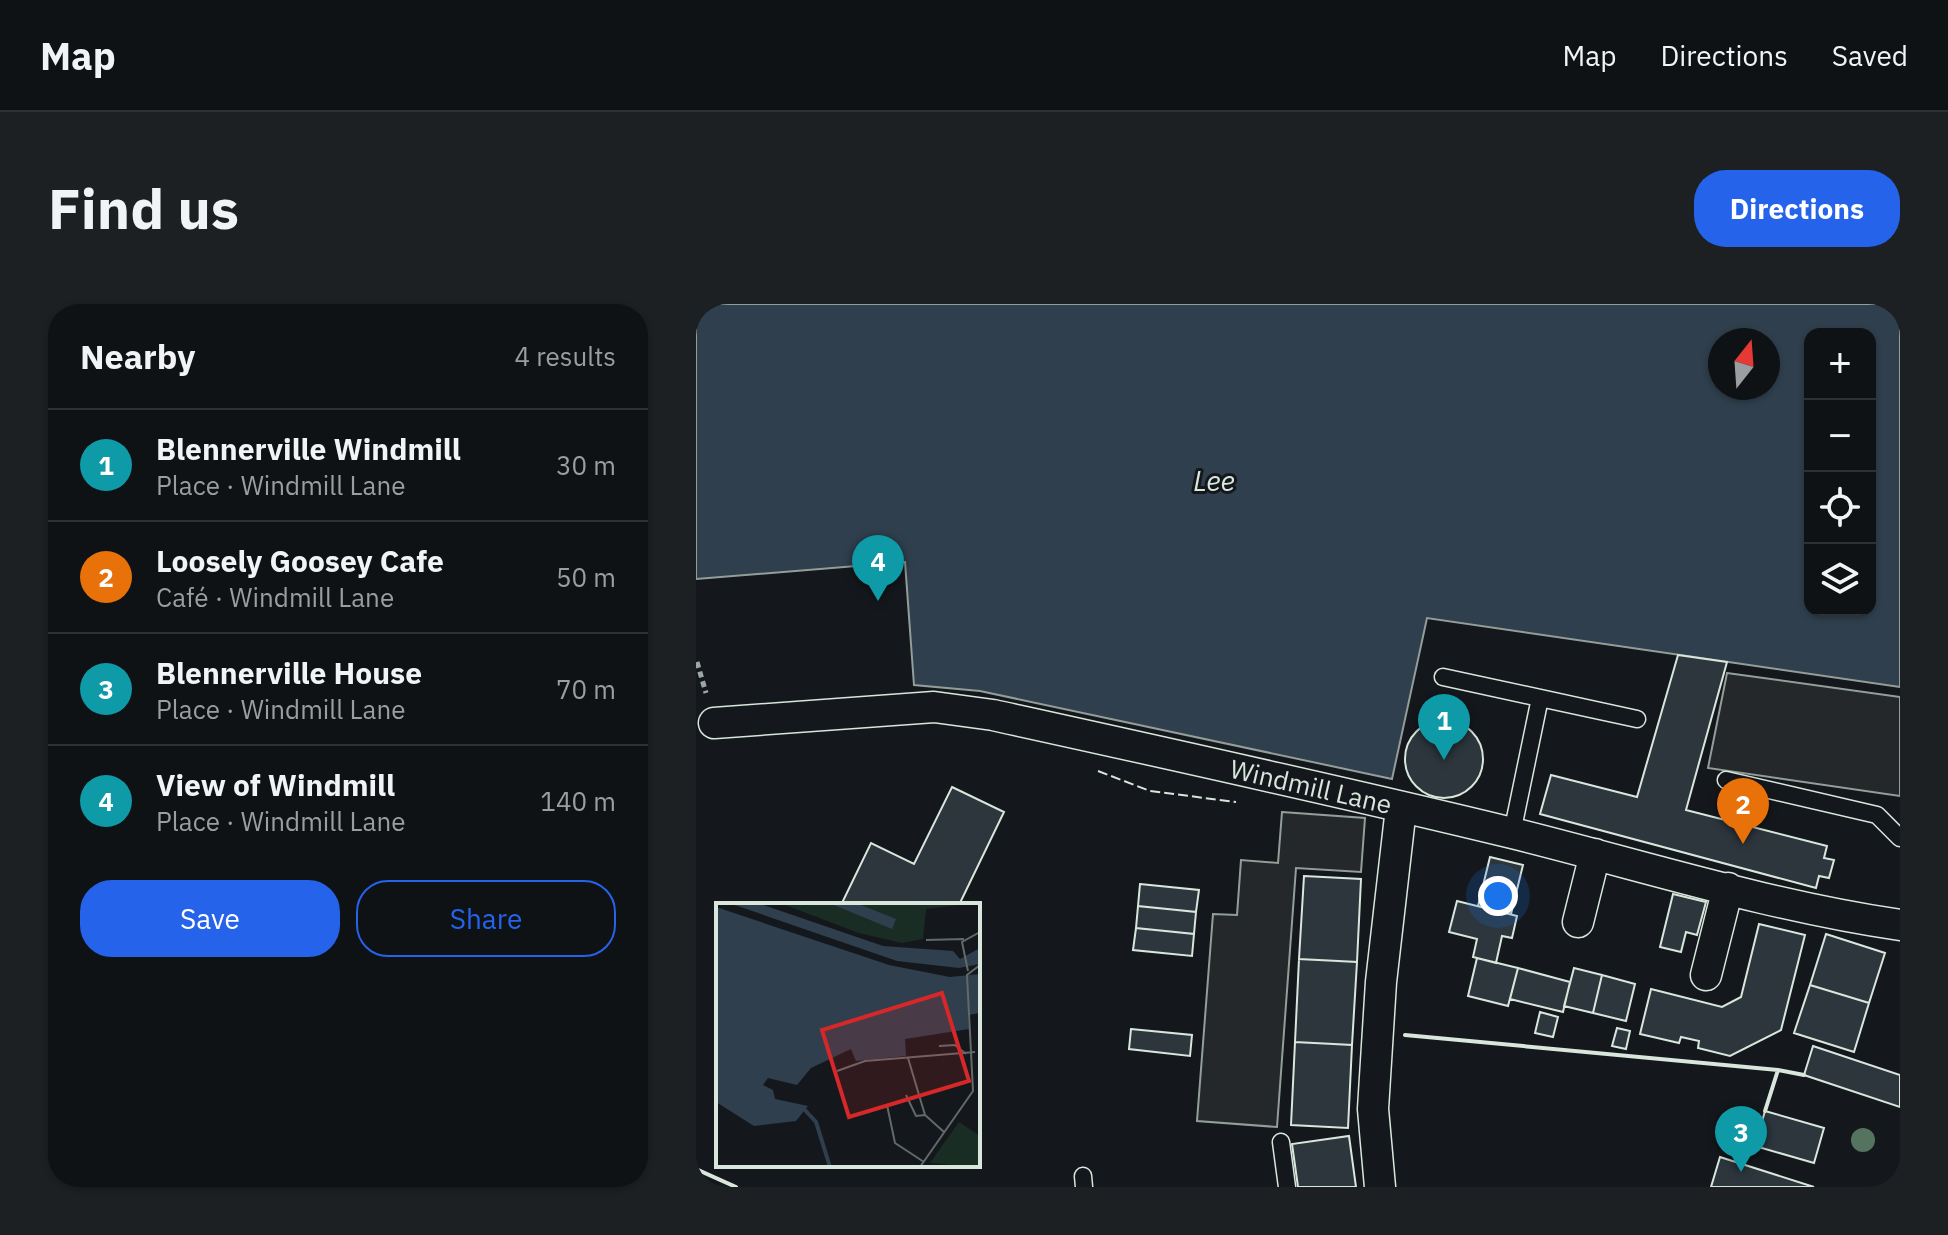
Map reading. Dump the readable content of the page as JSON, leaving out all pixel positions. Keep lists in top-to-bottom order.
{
  "streets": {
    "street": ["Windmill Lane"]
  },
  "water": ["Lee"],
  "north": "top",
  "page": {
    "header": "Map",
    "nav": ["Map", "Directions", "Saved"],
    "buttons": [
      "Directions",
      ["Save", "Share"]
    ],
    "title": "Find us",
    "heading": ["Nearby", "4 results"],
    "map_buttons": ["+", "−"],
    "list": [
      {
        "mark": "1",
        "name": "Blennerville Windmill",
        "note": "Place · Windmill Lane",
        "value": "30 m"
      },
      {
        "mark": "2",
        "name": "Loosely Goosey Cafe",
        "note": "Café · Windmill Lane",
        "value": "50 m"
      },
      {
        "mark": "3",
        "name": "Blennerville House",
        "note": "Place · Windmill Lane",
        "value": "70 m"
      },
      {
        "mark": "4",
        "name": "View of Windmill",
        "note": "Place · Windmill Lane",
        "value": "140 m"
      }
    ],
    "pins": [
      "4",
      "1",
      "2",
      "3"
    ]
  }
}
